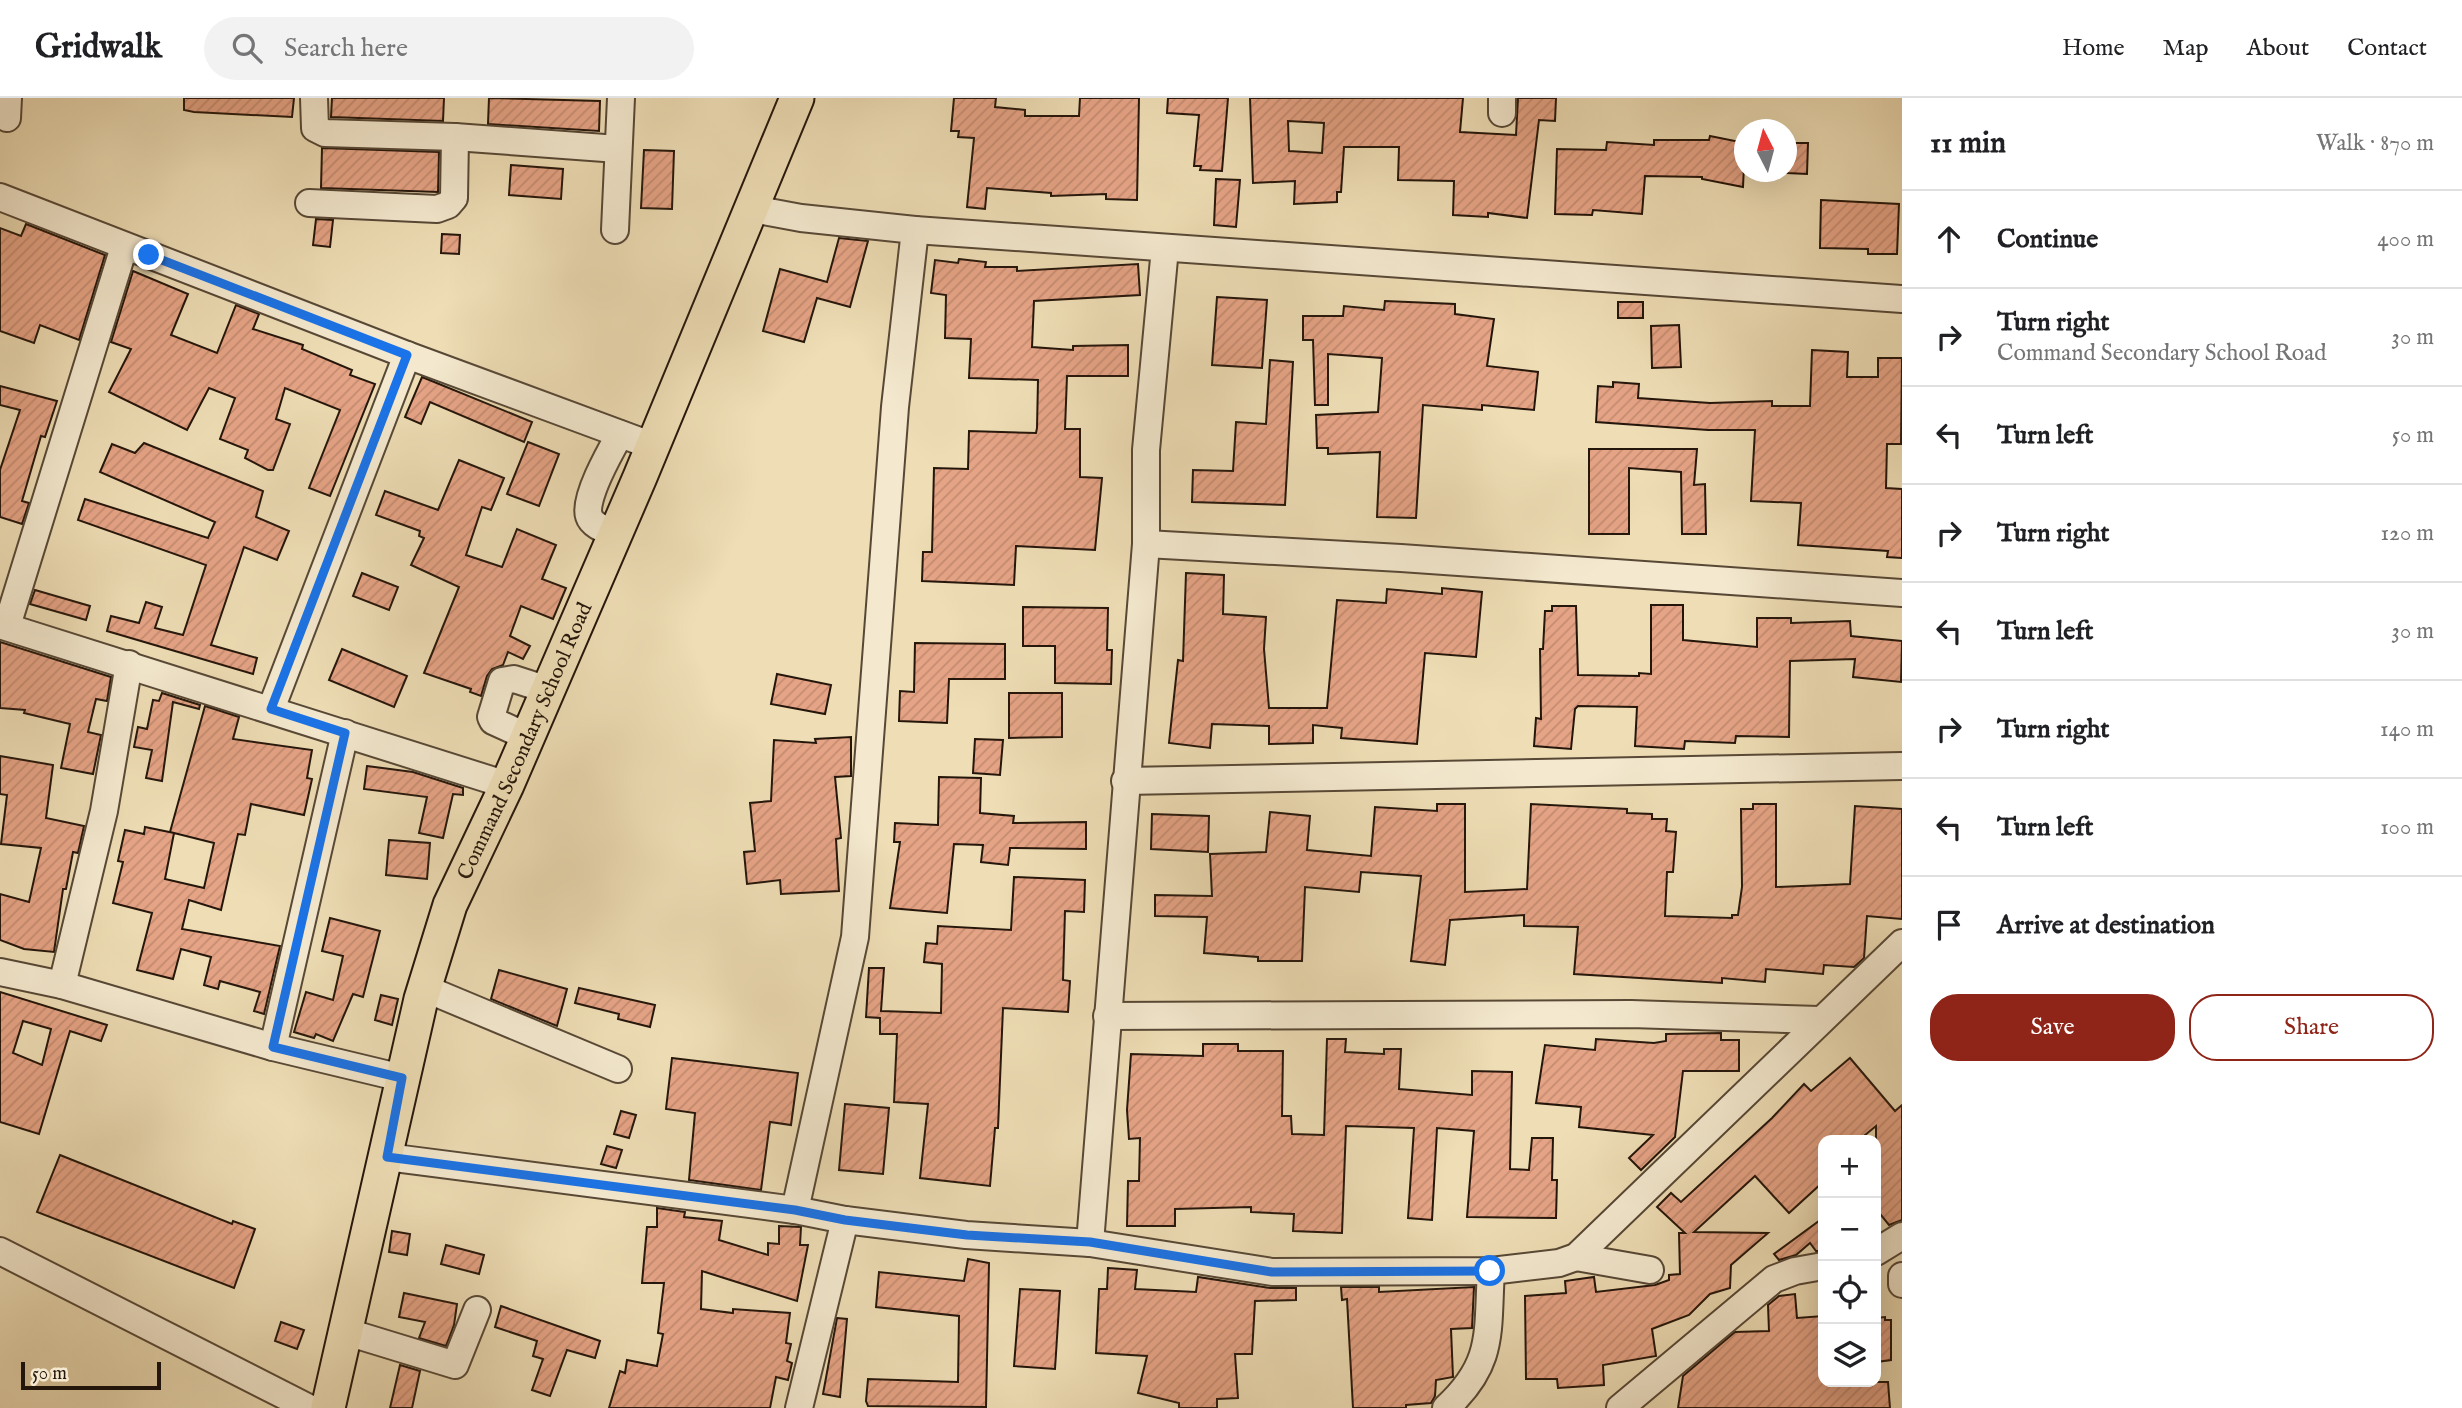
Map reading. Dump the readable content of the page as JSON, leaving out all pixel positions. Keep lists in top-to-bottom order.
{
  "streets": {
    "main road": ["Command Secondary School Road"]
  },
  "scale_bar": "50 m",
  "north": "top",
  "page": {
    "header": "Gridwalk",
    "search": "Search here",
    "nav": [
      "Home",
      "Map",
      "About",
      "Contact"
    ],
    "heading": ["11 min", "Walk · 870 m"],
    "list": [
      ["Continue", "400 m"],
      ["Turn right", "Command Secondary School Road", "30 m"],
      ["Turn left", "50 m"],
      ["Turn right", "120 m"],
      ["Turn left", "30 m"],
      ["Turn right", "140 m"],
      ["Turn left", "100 m"],
      "Arrive at destination"
    ],
    "buttons": ["Save", "Share"],
    "map_buttons": ["+", "−"],
    "scale": "50 m"
  }
}
